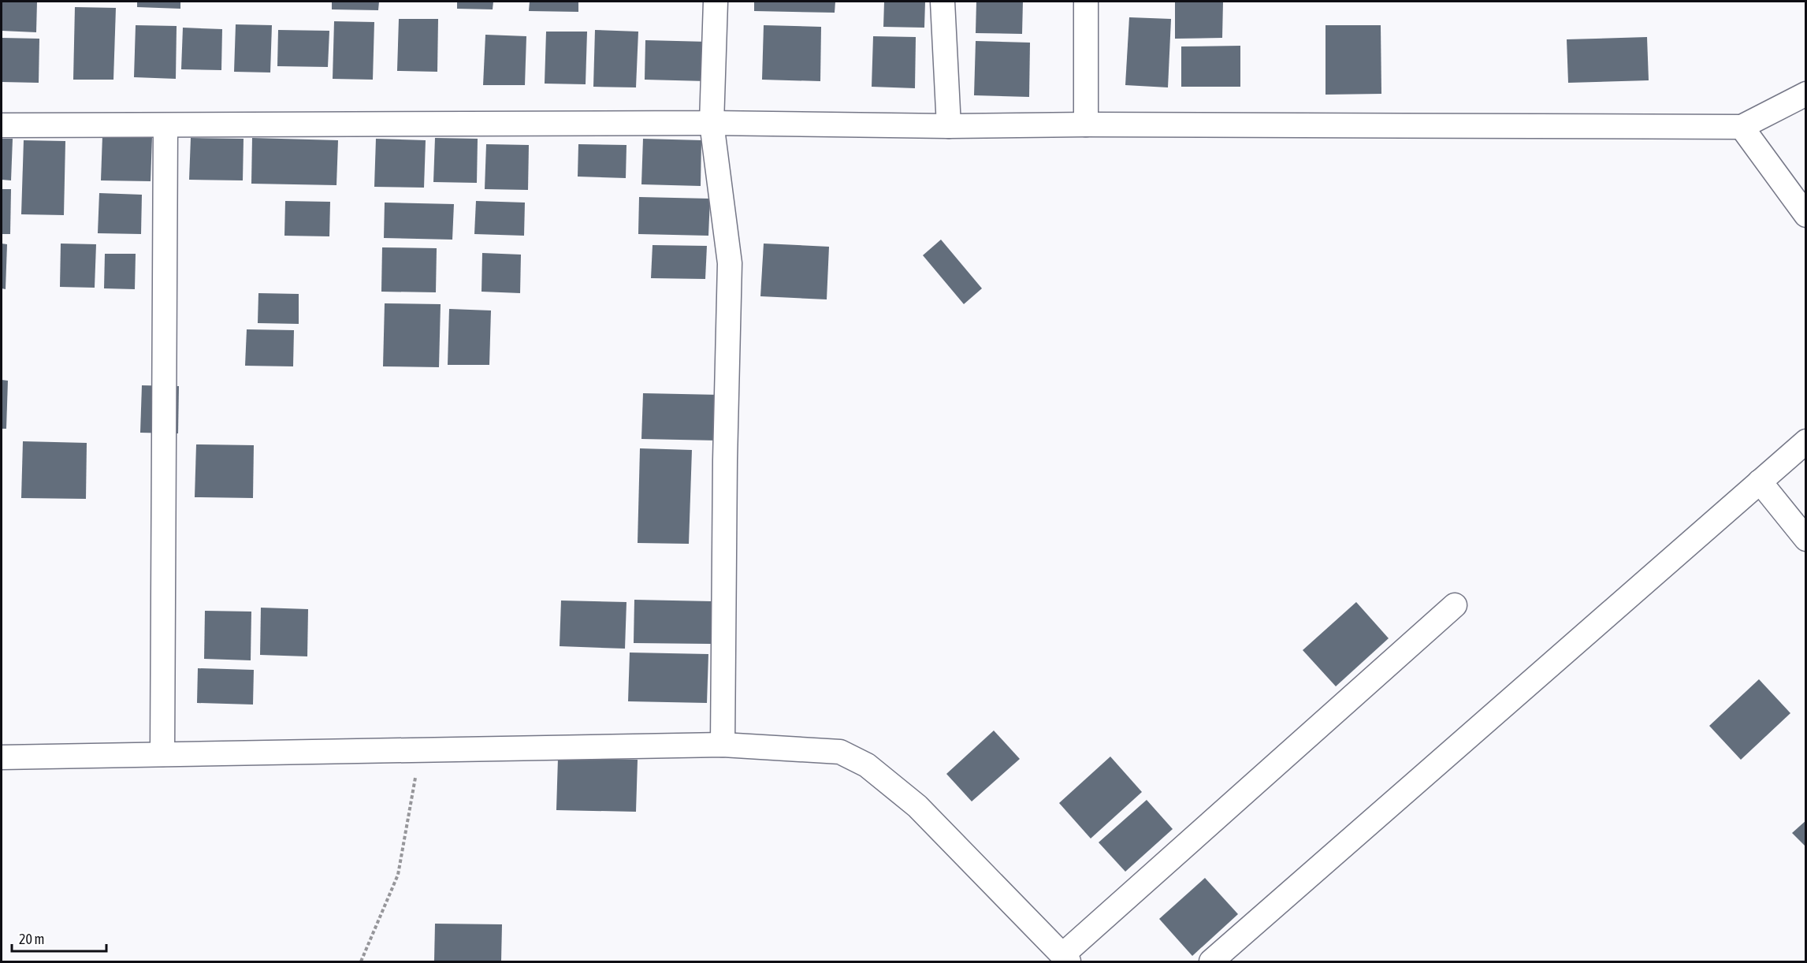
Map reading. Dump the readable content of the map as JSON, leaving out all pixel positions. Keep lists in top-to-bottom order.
{
  "scale_bar": "20 m"
}
